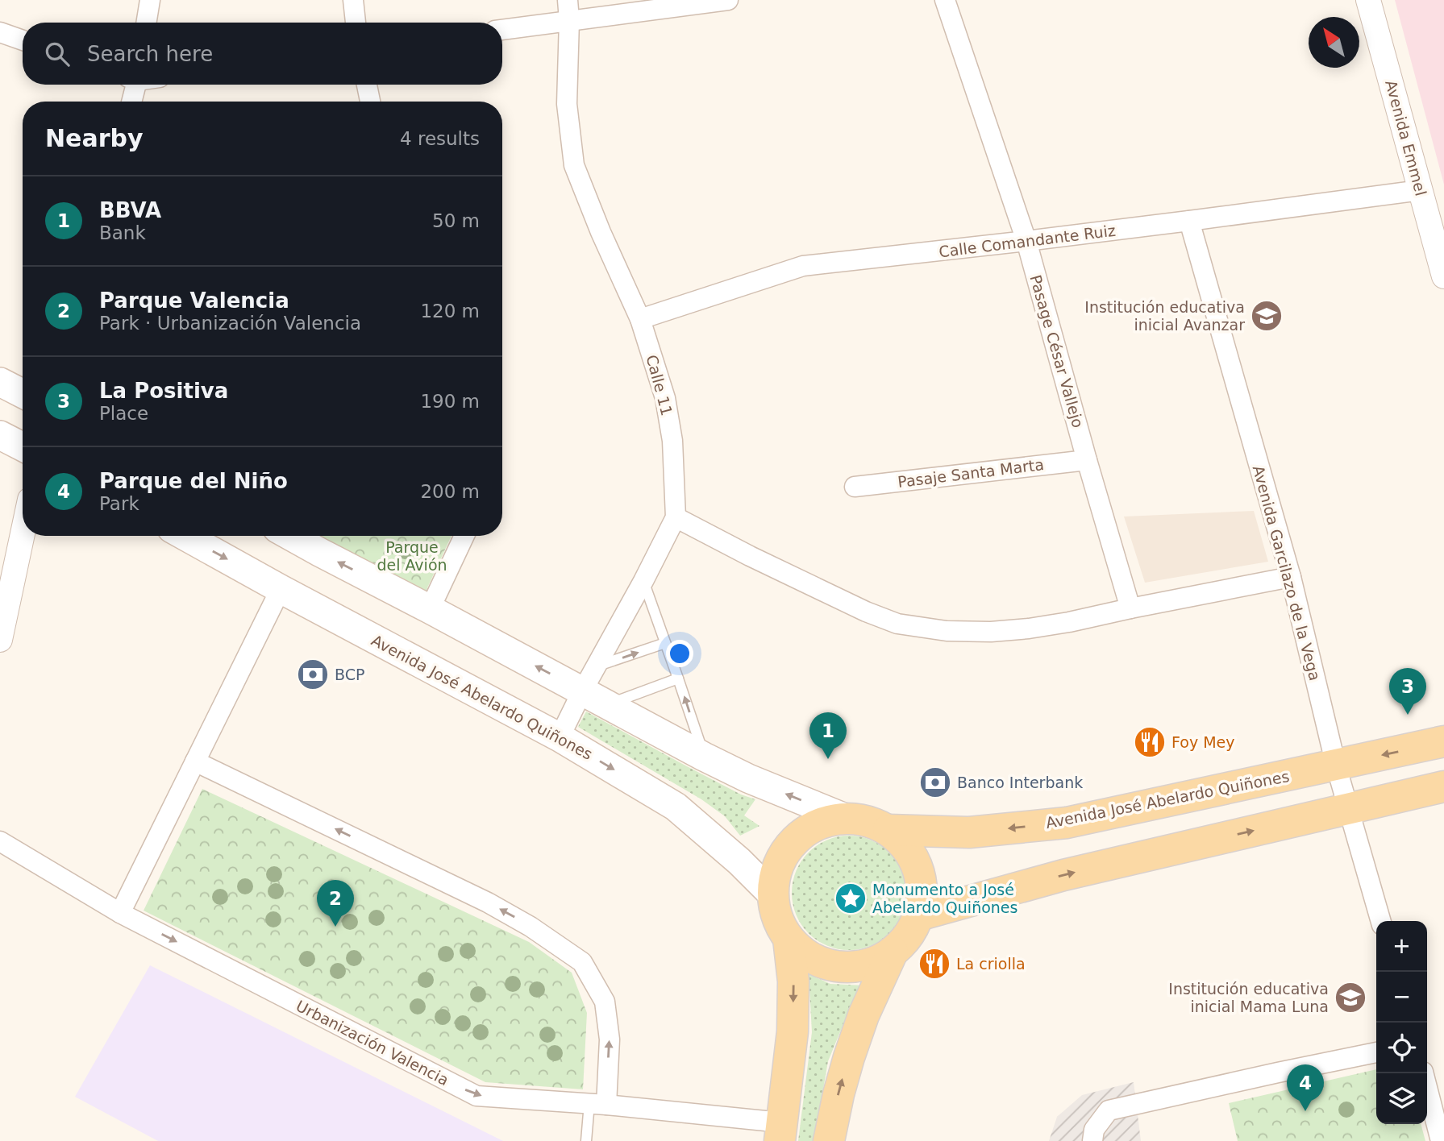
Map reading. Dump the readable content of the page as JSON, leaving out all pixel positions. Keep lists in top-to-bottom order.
{
  "streets": {
    "main road": ["Avenida José Abelardo Quiñones"],
    "street": [
      "Avenida Emmel",
      "Calle Comandante Ruiz",
      "Pasage César Vallejo",
      "Calle 11",
      "Pasaje Santa Marta",
      "Avenida Garcilazo de la Vega",
      "Urbanización Valencia"
    ]
  },
  "crossings": [
    ["Avenida Emmel", "Calle Comandante Ruiz"],
    ["Calle Comandante Ruiz", "Pasage César Vallejo"],
    ["Calle Comandante Ruiz", "Calle 11"],
    ["Calle Comandante Ruiz", "Avenida Garcilazo de la Vega"],
    ["Pasage César Vallejo", "Pasaje Santa Marta"],
    ["Calle 11", "Avenida José Abelardo Quiñones"],
    ["Avenida Garcilazo de la Vega", "Avenida José Abelardo Quiñones"]
  ],
  "one_way": ["Urbanización Valencia"],
  "parks": ["Parque del Avión"],
  "places": {
    "school or university": ["Institución educativa inicial Avanzar", "Institución educativa inicial Mama Luna"],
    "bank": ["BCP", "Banco Interbank"],
    "restaurant": ["Foy Mey", "La criolla"],
    "place": ["Monumento a José Abelardo Quiñones"]
  },
  "north": "top left",
  "page": {
    "search": "Search here",
    "heading": ["Nearby", "4 results"],
    "list": [
      {
        "mark": "1",
        "name": "BBVA",
        "note": "Bank",
        "value": "50 m"
      },
      {
        "mark": "2",
        "name": "Parque Valencia",
        "note": "Park · Urbanización Valencia",
        "value": "120 m"
      },
      {
        "mark": "3",
        "name": "La Positiva",
        "note": "Place",
        "value": "190 m"
      },
      {
        "mark": "4",
        "name": "Parque del Niño",
        "note": "Park",
        "value": "200 m"
      }
    ],
    "pins": [
      "3",
      "1",
      "2",
      "4"
    ],
    "map_buttons": ["+", "−"]
  }
}
